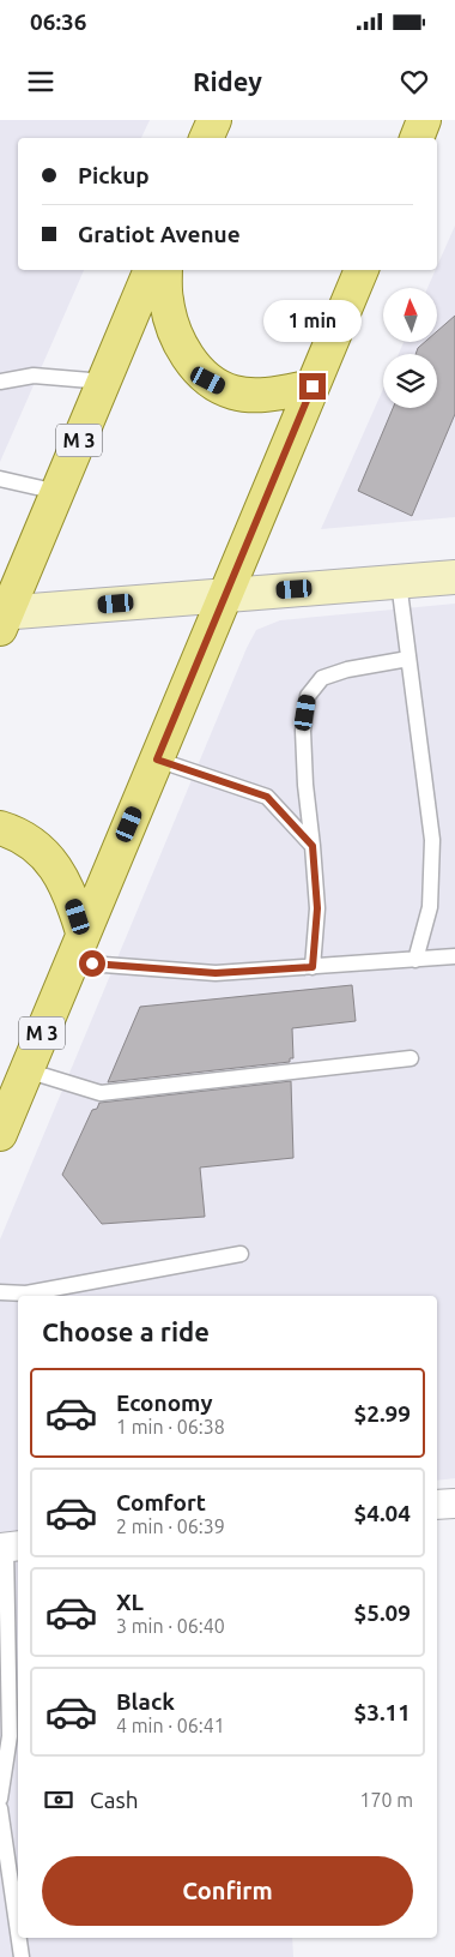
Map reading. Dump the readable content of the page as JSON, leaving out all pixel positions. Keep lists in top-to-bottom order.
{
  "streets": {
    "main road": ["M 3"]
  },
  "north": "top",
  "page": {
    "status": "06:36",
    "header": "Ridey",
    "banner": ["Pickup", "Gratiot Avenue"],
    "bubble": "1 min",
    "heading": "Choose a ride",
    "list": [
      {
        "name": "Economy",
        "note": "1 min · 06:38",
        "value": "$2.99"
      },
      {
        "name": "Comfort",
        "note": "2 min · 06:39",
        "value": "$4.04"
      },
      {
        "name": "XL",
        "note": "3 min · 06:40",
        "value": "$5.09"
      },
      {
        "name": "Black",
        "note": "4 min · 06:41",
        "value": "$3.11"
      }
    ],
    "pay": ["Cash", "170 m"],
    "buttons": "Confirm"
  }
}
